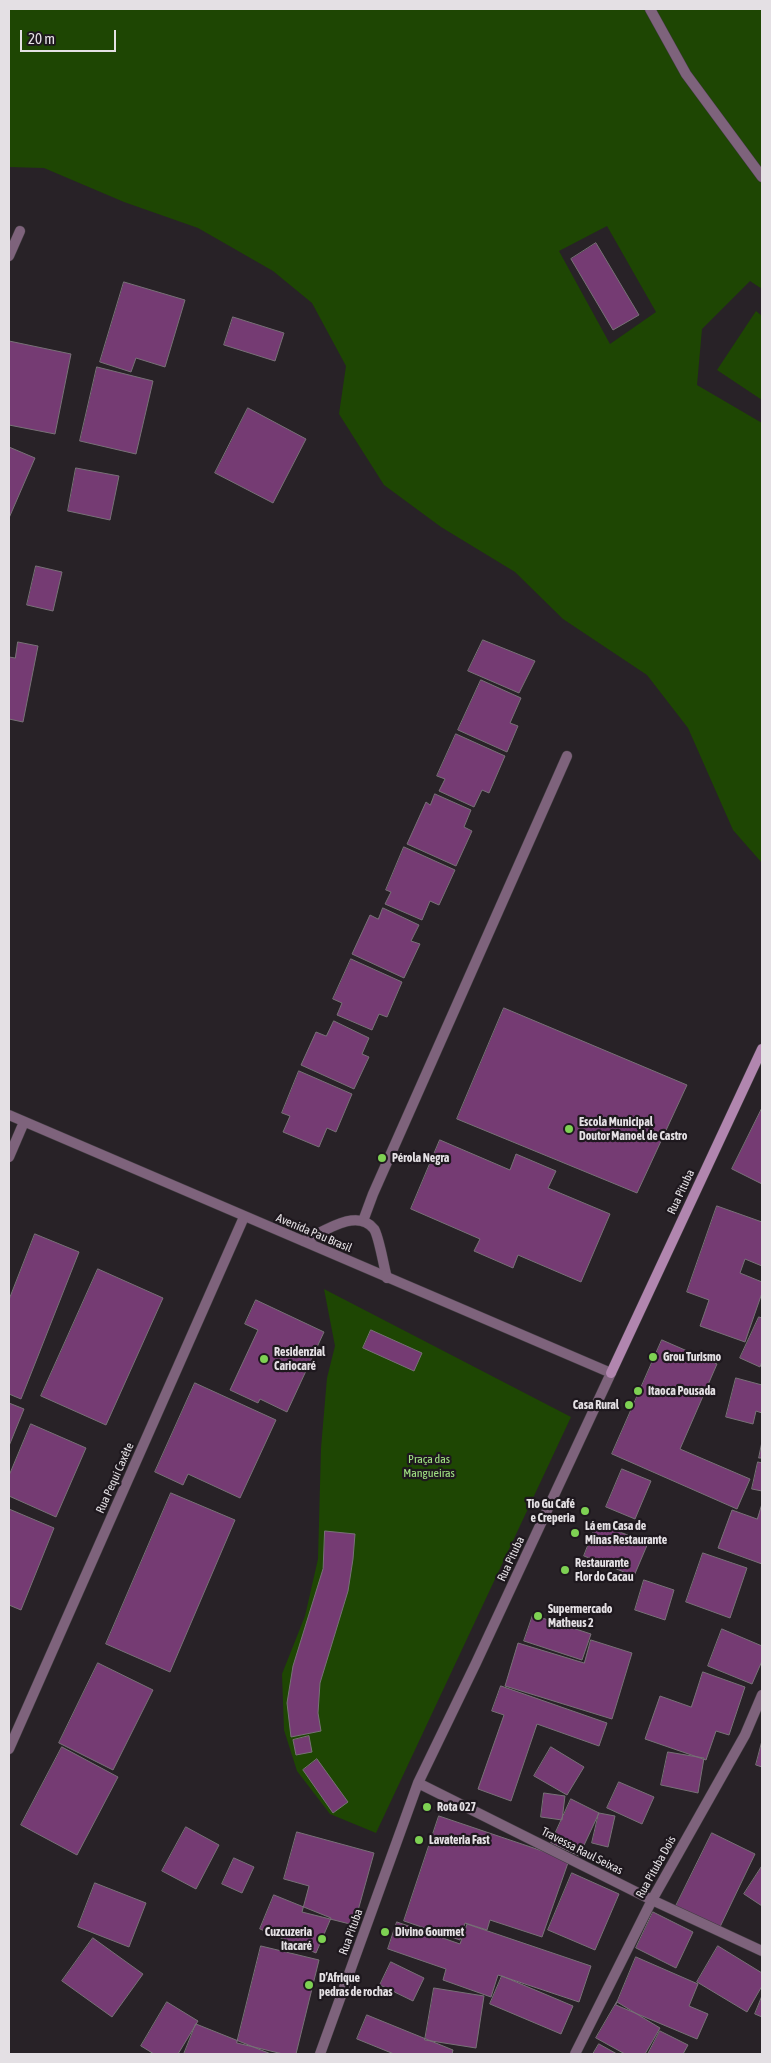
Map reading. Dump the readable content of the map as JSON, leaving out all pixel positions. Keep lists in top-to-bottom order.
{
  "streets": {
    "street": [
      "Rua Pituba",
      "Avenida Pau Brasil",
      "Rua Pequi Caxête",
      "Travessa Raul Seixas",
      "Rua Pituba Dois"
    ]
  },
  "crossings": [
    ["Rua Pituba", "Avenida Pau Brasil"],
    ["Rua Pituba", "Travessa Raul Seixas"],
    ["Avenida Pau Brasil", "Rua Pequi Caxête"],
    ["Travessa Raul Seixas", "Rua Pituba Dois"]
  ],
  "parks": ["Praça das Mangueiras"],
  "places": [
    "Escola Municipal Doutor Manoel de Castro",
    "Pérola Negra",
    "Grou Turismo",
    "Residenzial Cariocaré",
    "Itaoca Pousada",
    "Casa Rural",
    "Tio Gu Café e Creperia",
    "Lá em Casa de Minas Restaurante",
    "Restaurante Flor do Cacau",
    "Supermercado Matheus 2",
    "Rota 027",
    "Lavateria Fast",
    "Divino Gourmet",
    "Cuzcuzeria Itacaré",
    "D’Afrique pedras de rochas"
  ],
  "scale_bar": "20 m"
}
